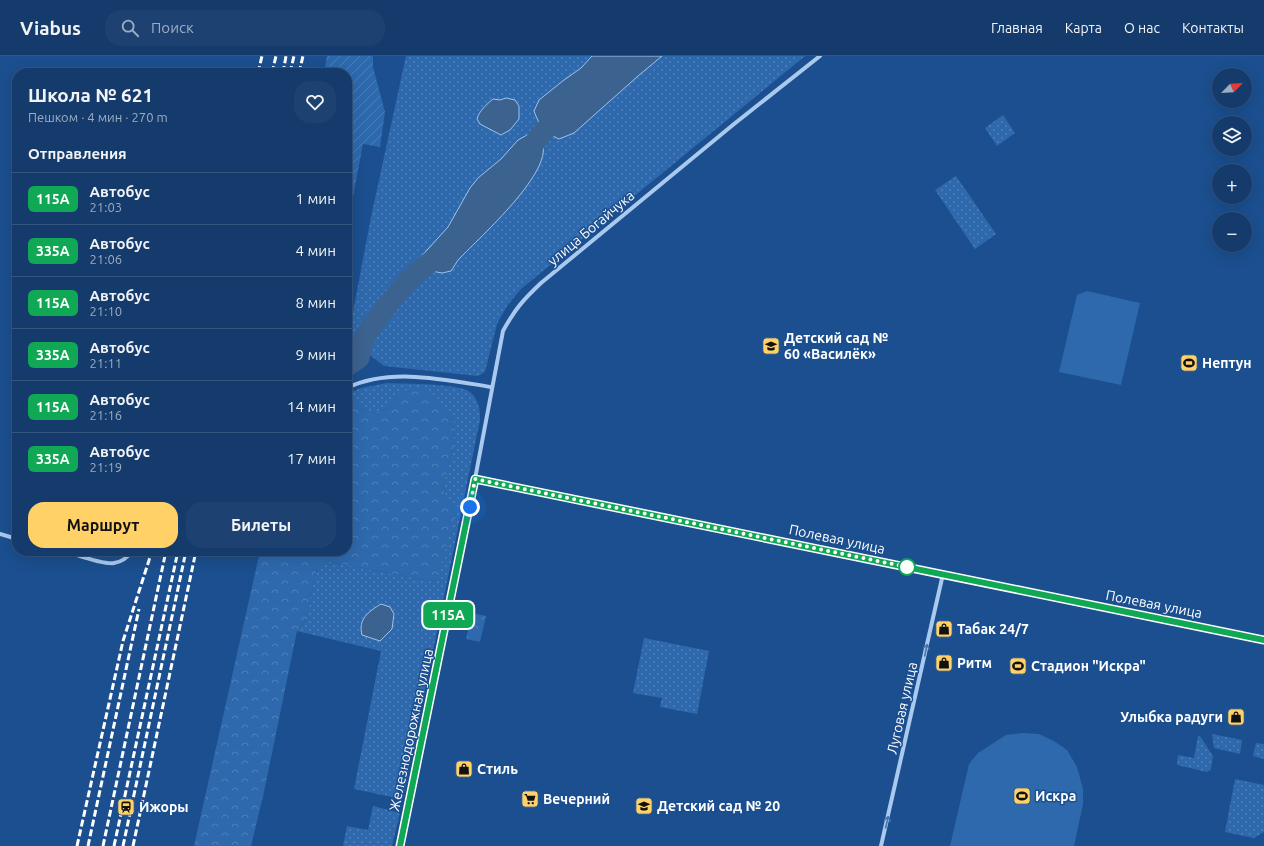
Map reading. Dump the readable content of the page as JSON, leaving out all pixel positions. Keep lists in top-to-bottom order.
{
  "streets": {
    "street": [
      "улица Богайчука",
      "Полевая улица",
      "Луговая улица",
      "Железнодорожная улица"
    ]
  },
  "crossings": [
    ["улица Богайчука", "Полевая улица"],
    ["улица Богайчука", "Железнодорожная улица"],
    ["Полевая улица", "Луговая улица"],
    ["Полевая улица", "Железнодорожная улица"]
  ],
  "one_way": ["Луговая улица"],
  "places": {
    "school or university": ["Детский сад № 60 «Василёк»", "Детский сад № 20"],
    "sports": ["Нептун", "Стадион \"Искра\"", "Искра"],
    "shop": [
      "Табак 24/7",
      "Ритм",
      "Улыбка радуги",
      "Стиль"
    ],
    "supermarket": ["Вечерний"],
    "station": ["Ижоры"]
  },
  "lines": ["bus line 115А"],
  "north": "top right",
  "page": {
    "header": "Viabus",
    "search": "Поиск",
    "nav": [
      "Главная",
      "Карта",
      "О нас",
      "Контакты"
    ],
    "on_map": "115А",
    "map_buttons": ["+", "−"],
    "heading": [
      ["Школа № 621", "Пешком · 4 мин · 270 m"],
      "Отправления"
    ],
    "list": [
      {
        "mark": "115А",
        "name": "Автобус",
        "note": "21:03",
        "value": "1 мин"
      },
      {
        "mark": "335А",
        "name": "Автобус",
        "note": "21:06",
        "value": "4 мин"
      },
      {
        "mark": "115А",
        "name": "Автобус",
        "note": "21:10",
        "value": "8 мин"
      },
      {
        "mark": "335А",
        "name": "Автобус",
        "note": "21:11",
        "value": "9 мин"
      },
      {
        "mark": "115А",
        "name": "Автобус",
        "note": "21:16",
        "value": "14 мин"
      },
      {
        "mark": "335А",
        "name": "Автобус",
        "note": "21:19",
        "value": "17 мин"
      }
    ],
    "buttons": ["Маршрут", "Билеты"]
  }
}
